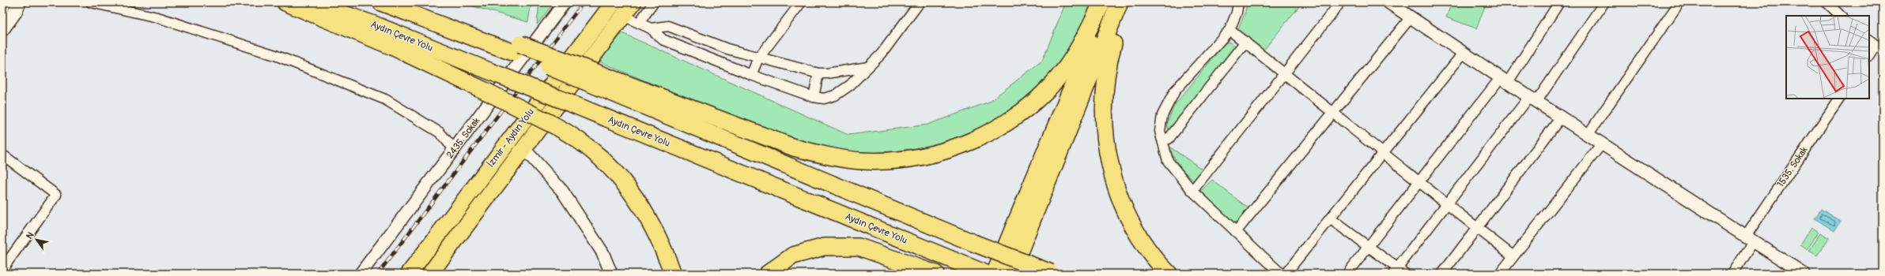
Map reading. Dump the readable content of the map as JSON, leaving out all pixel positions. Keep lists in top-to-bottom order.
{
  "streets": {
    "highway": ["Aydın Çevre Yolu", "İzmir - Aydın Yolu"],
    "street": ["2435. Sokak", "1535. Sokak"]
  },
  "north": "top left"
}
